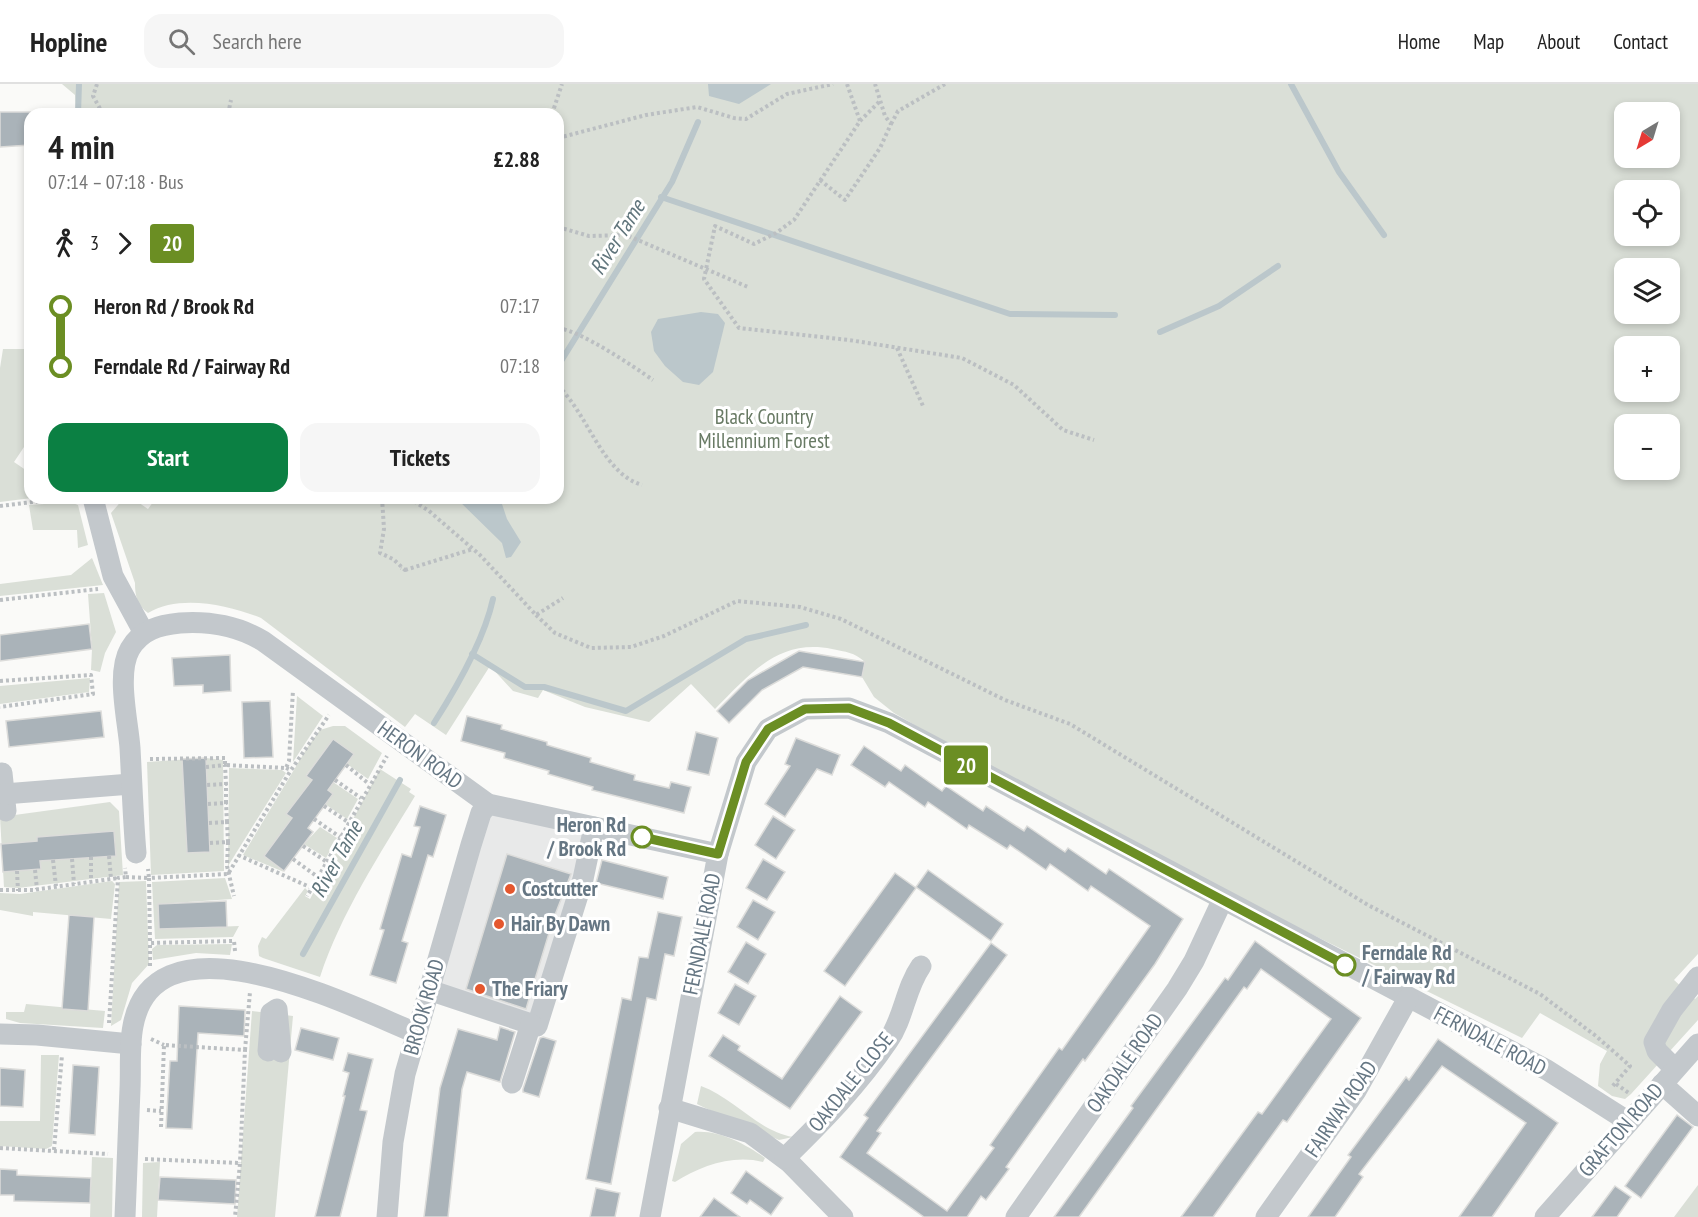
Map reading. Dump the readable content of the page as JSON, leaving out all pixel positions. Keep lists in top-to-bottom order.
{
  "streets": {
    "street": [
      "HERON ROAD",
      "FERNDALE ROAD",
      "BROOK ROAD",
      "OAKDALE ROAD",
      "OAKDALE CLOSE",
      "FAIRWAY ROAD",
      "GRAFTON ROAD"
    ]
  },
  "crossings": [
    ["HERON ROAD", "FERNDALE ROAD"],
    ["HERON ROAD", "BROOK ROAD"],
    ["FERNDALE ROAD", "OAKDALE ROAD"],
    ["FERNDALE ROAD", "FAIRWAY ROAD"],
    ["FERNDALE ROAD", "GRAFTON ROAD"]
  ],
  "water": ["River Tame"],
  "parks": ["Black Country Millennium Forest"],
  "places": [
    "Heron Rd / Brook Rd",
    "Costcutter",
    "Hair By Dawn",
    "Ferndale Rd / Fairway Rd",
    "The Friary"
  ],
  "lines": ["bus line 20"],
  "north": "bottom left",
  "page": {
    "header": "Hopline",
    "search": "Search here",
    "nav": [
      "Home",
      "Map",
      "About",
      "Contact"
    ],
    "on_map": "20",
    "map_buttons": ["+", "−"],
    "heading": ["4 min", "07:14 – 07:18 · Bus", "£2.88"],
    "legs": ["3", "20"],
    "list": [
      {
        "name": "Heron Rd / Brook Rd",
        "value": "07:17"
      },
      {
        "name": "Ferndale Rd / Fairway Rd",
        "value": "07:18"
      }
    ],
    "buttons": ["Start", "Tickets"]
  }
}
